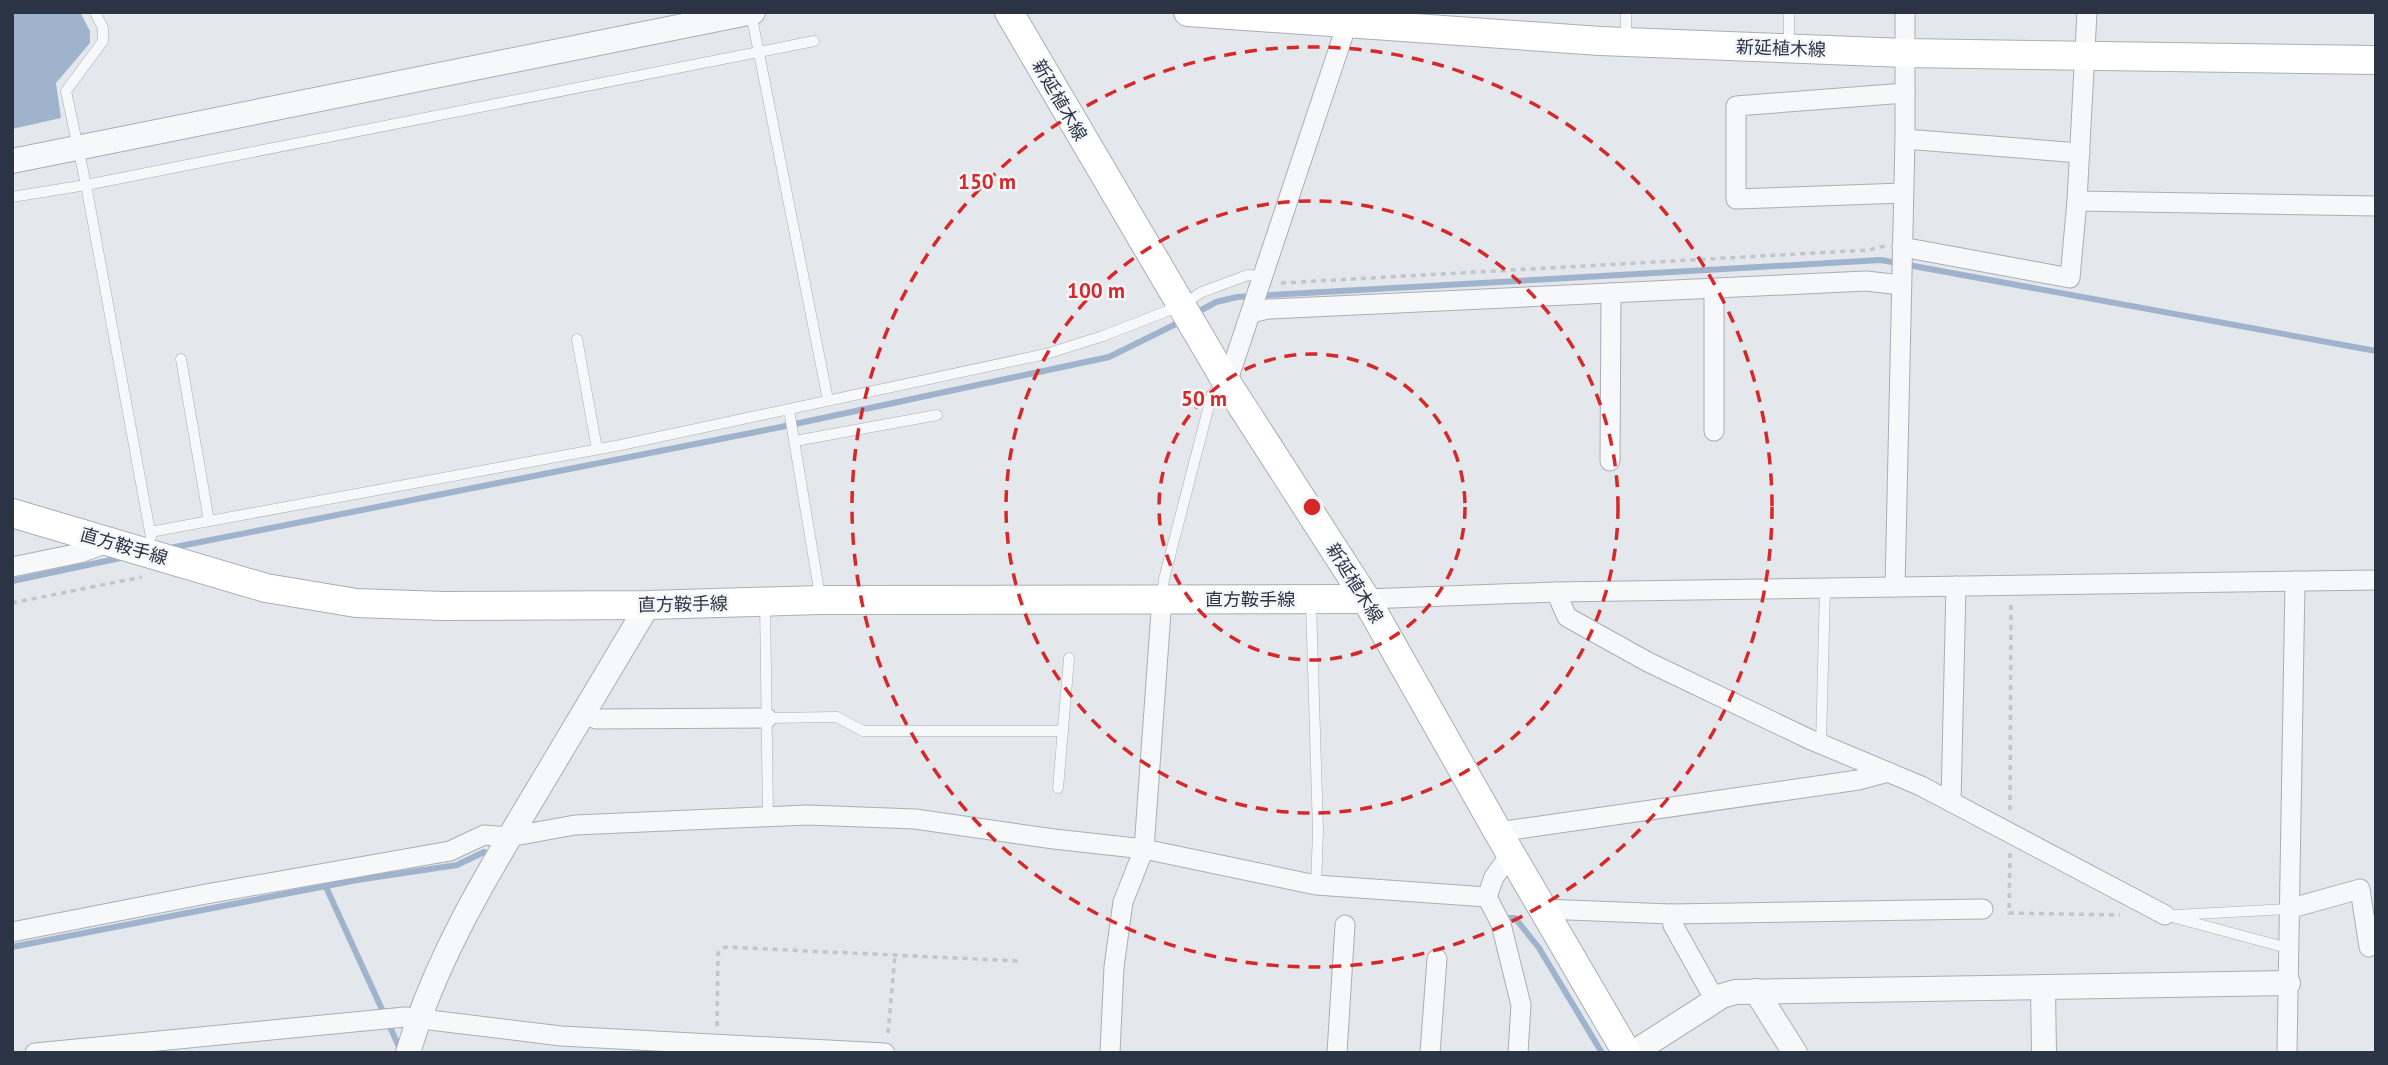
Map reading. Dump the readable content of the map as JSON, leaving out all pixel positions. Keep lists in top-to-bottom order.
{
  "streets": {
    "main road": ["新延植木線", "直方鞍手線"]
  },
  "crossings": [
    ["新延植木線", "直方鞍手線"]
  ],
  "rings": ["150 m", "100 m", "50 m"]
}
